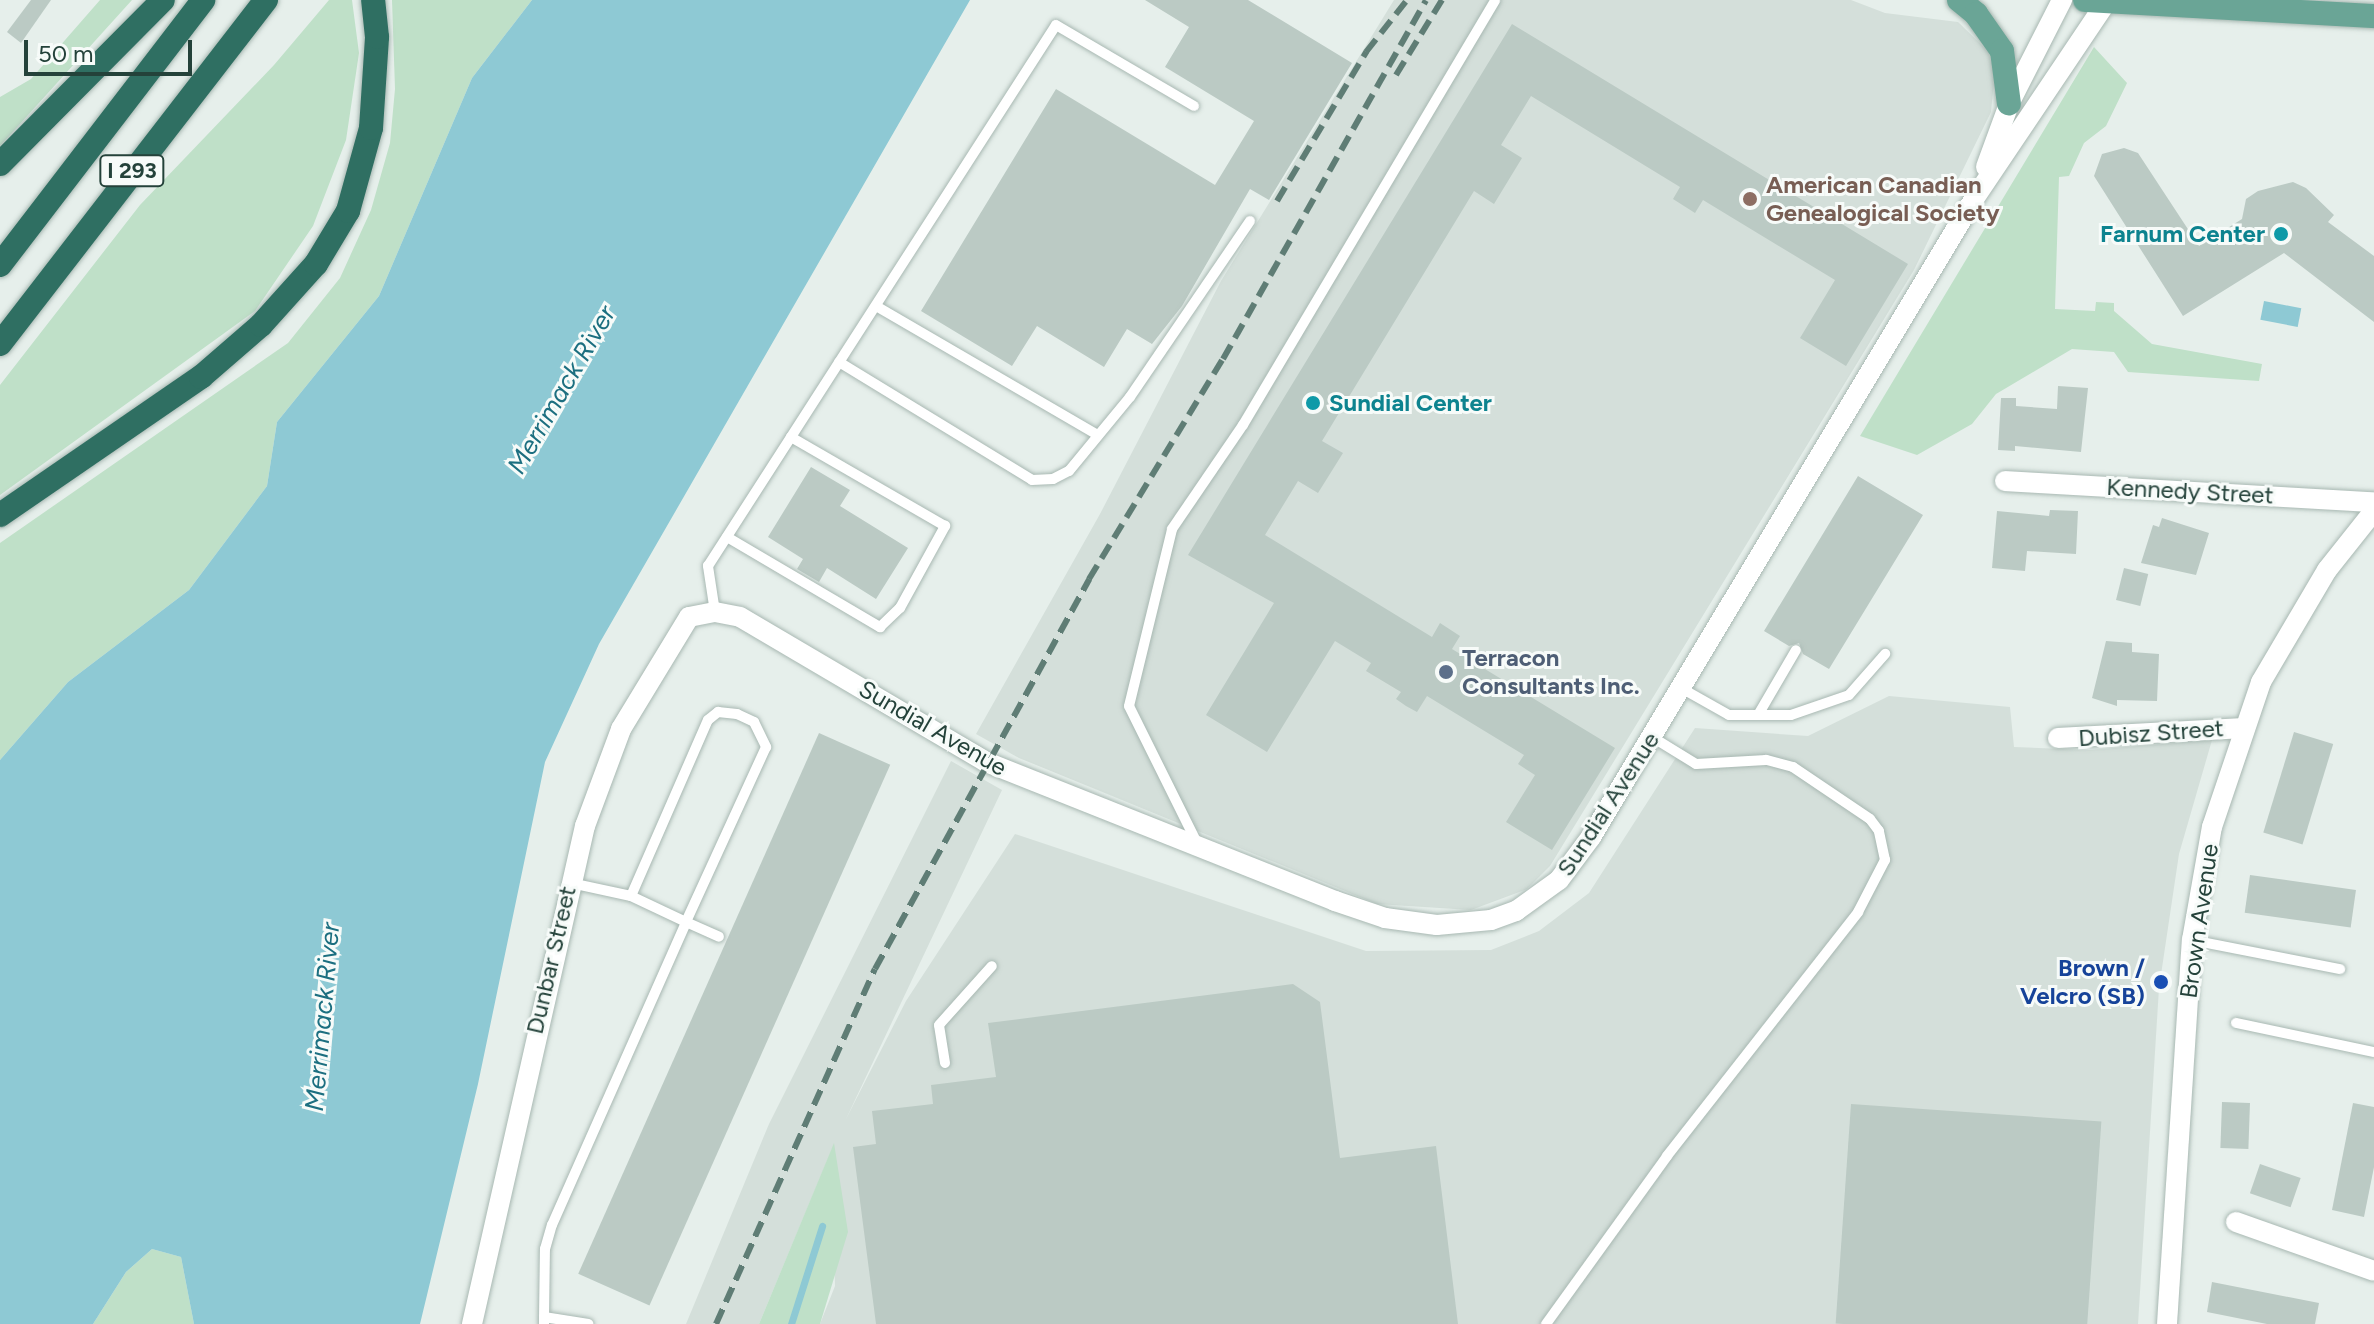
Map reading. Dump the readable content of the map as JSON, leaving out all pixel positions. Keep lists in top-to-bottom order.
{
  "streets": {
    "highway": ["I 293"],
    "street": [
      "Kennedy Street",
      "Sundial Avenue",
      "Dubisz Street",
      "Brown Avenue",
      "Dunbar Street"
    ]
  },
  "crossings": [
    ["Sundial Avenue", "Dunbar Street"],
    ["Dubisz Street", "Brown Avenue"]
  ],
  "water": ["Merrimack River"],
  "places": [
    "American Canadian Genealogical Society",
    "Farnum Center",
    "Sundial Center",
    "Terracon Consultants Inc.",
    "Brown / Velcro (SB)"
  ],
  "scale_bar": "50 m"
}
